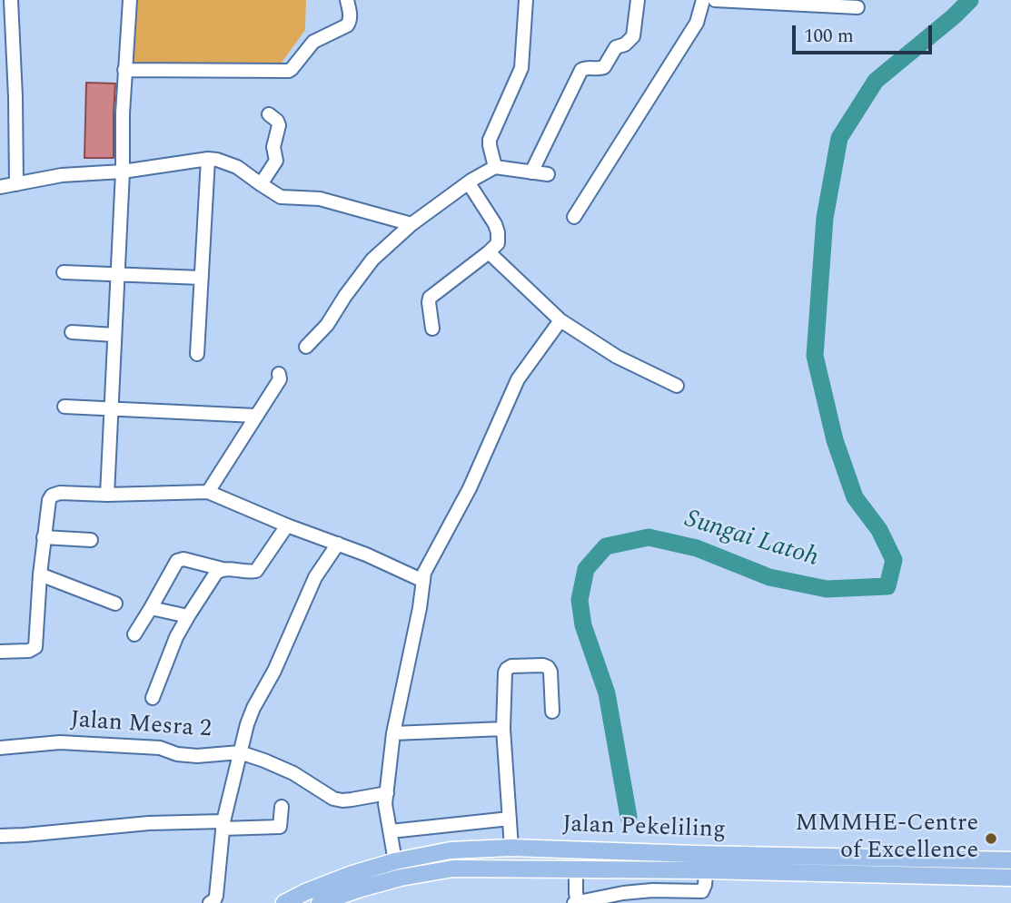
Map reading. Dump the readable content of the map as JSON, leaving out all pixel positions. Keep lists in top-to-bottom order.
{
  "streets": {
    "main road": ["Jalan Pekeliling"],
    "street": ["Jalan Mesra 2"]
  },
  "water": ["Sungai Latoh"],
  "places": ["MMMHE-Centre of Excellence"],
  "scale_bar": "100 m"
}
